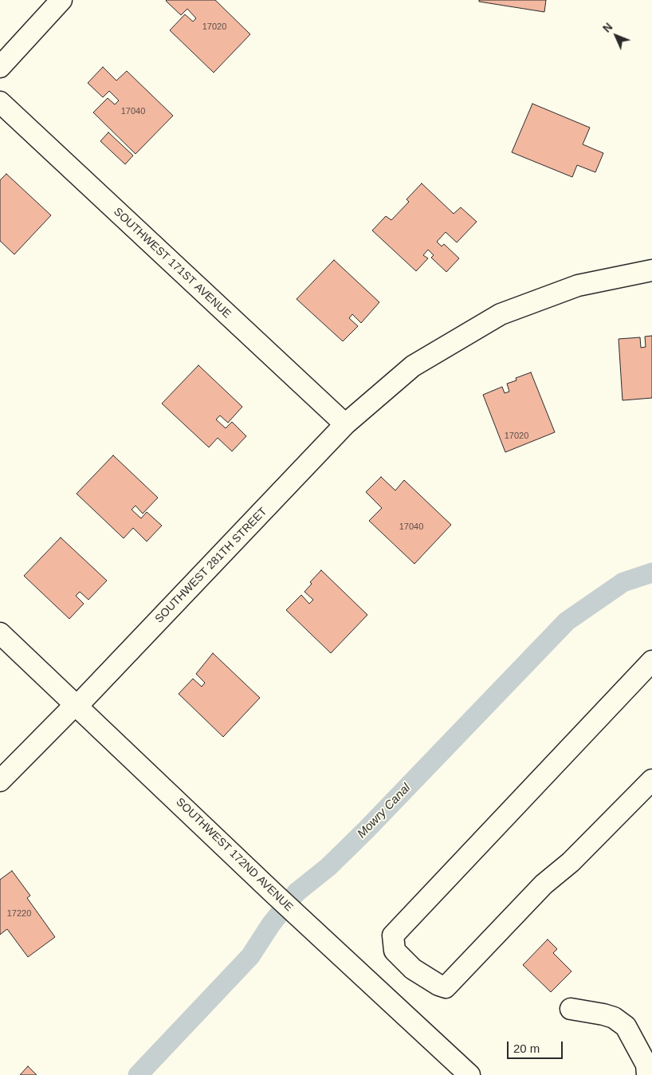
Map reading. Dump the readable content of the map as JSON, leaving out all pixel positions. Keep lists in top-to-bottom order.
{
  "streets": {
    "street": ["SOUTHWEST 171ST AVENUE", "SOUTHWEST 281TH STREET", "SOUTHWEST 172ND AVENUE"]
  },
  "crossings": [
    ["SOUTHWEST 171ST AVENUE", "SOUTHWEST 281TH STREET"],
    ["SOUTHWEST 281TH STREET", "SOUTHWEST 172ND AVENUE"]
  ],
  "water": ["Mowry Canal"],
  "house_numbers": [
    "17020",
    "17040",
    "17020",
    "17040",
    "17220"
  ],
  "scale_bar": "20 m",
  "north": "top left"
}
